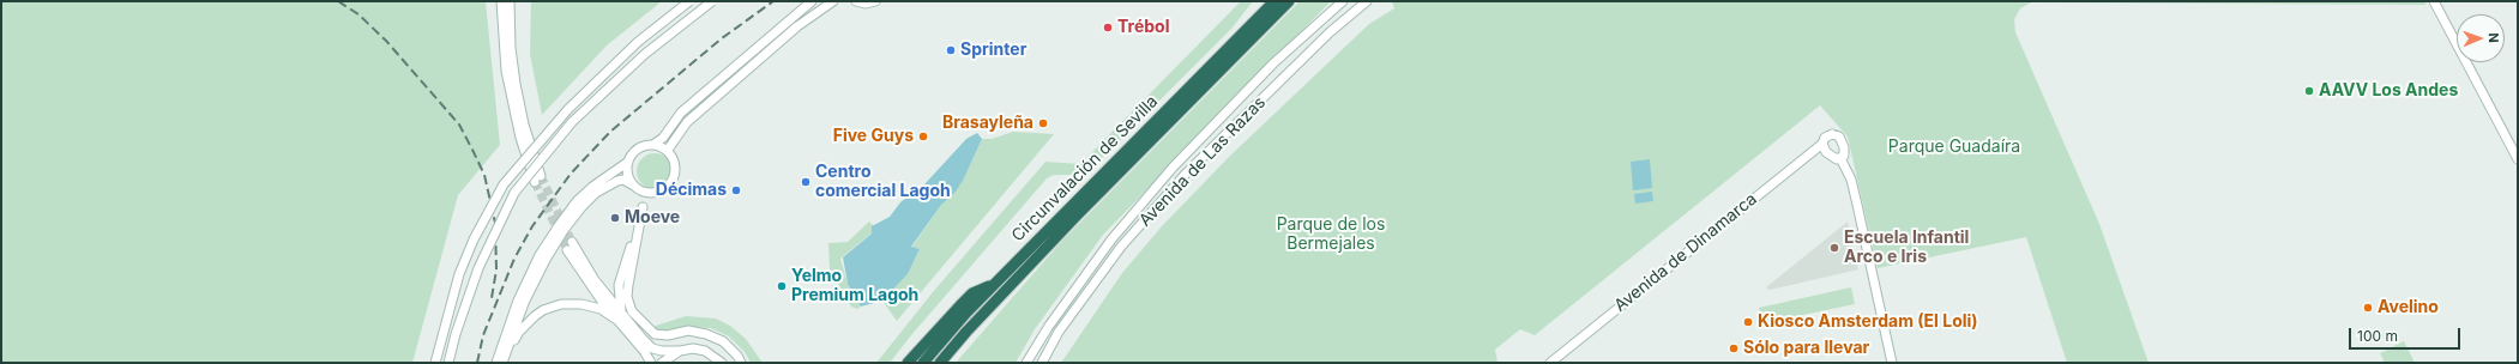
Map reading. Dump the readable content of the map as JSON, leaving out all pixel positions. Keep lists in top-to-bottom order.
{
  "streets": {
    "highway": ["Circunvalación de Sevilla"],
    "main road": ["Avenida de Las Razas", "Avenida de Dinamarca"]
  },
  "parks": ["Parque Guadaíra", "Parque de los Bermejales"],
  "places": [
    "Trébol",
    "Sprinter",
    "AAVV Los Andes",
    "Brasayleña",
    "Five Guys",
    "Centro comercial Lagoh",
    "Décimas",
    "Moeve",
    "Escuela Infantil Arco e Iris",
    "Yelmo Premium Lagoh",
    "Avelino",
    "Kiosco Amsterdam (El Loli)",
    "Sólo para llevar"
  ],
  "scale_bar": "100 m",
  "north": "right"
}
